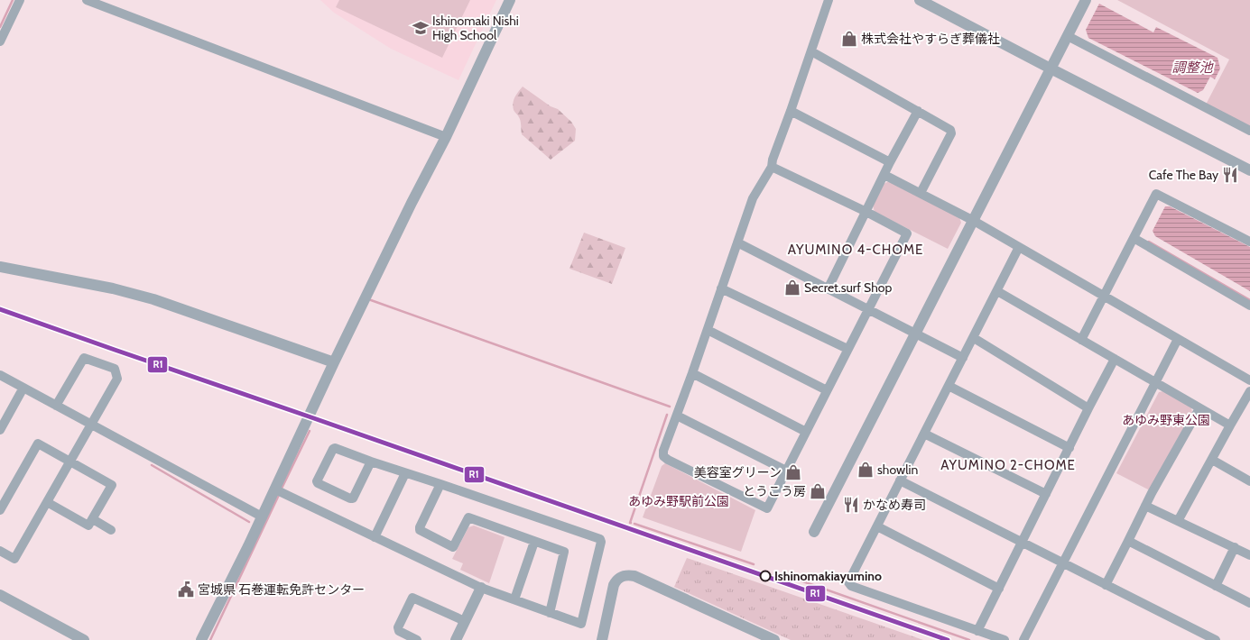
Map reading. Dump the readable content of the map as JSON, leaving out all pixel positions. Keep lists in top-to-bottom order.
{
  "districts": ["AYUMINO 4-CHOME", "AYUMINO 2-CHOME"],
  "water": ["調整池"],
  "parks": ["あゆみ野東公園", "あゆみ野駅前公園"],
  "places": {
    "school or university": ["Ishinomaki Nishi High School"],
    "shop": [
      "株式会社やすらぎ葬儀社",
      "Secret.surf Shop",
      "showlin",
      "美容室グリーン",
      "とうこう房"
    ],
    "restaurant": ["Cafe The Bay", "かなめ寿司"],
    "other": ["Ishinomakiayumino"],
    "public building": ["宮城県 石巻運転免許センター"]
  },
  "lines": ["transit line R1"]
}
